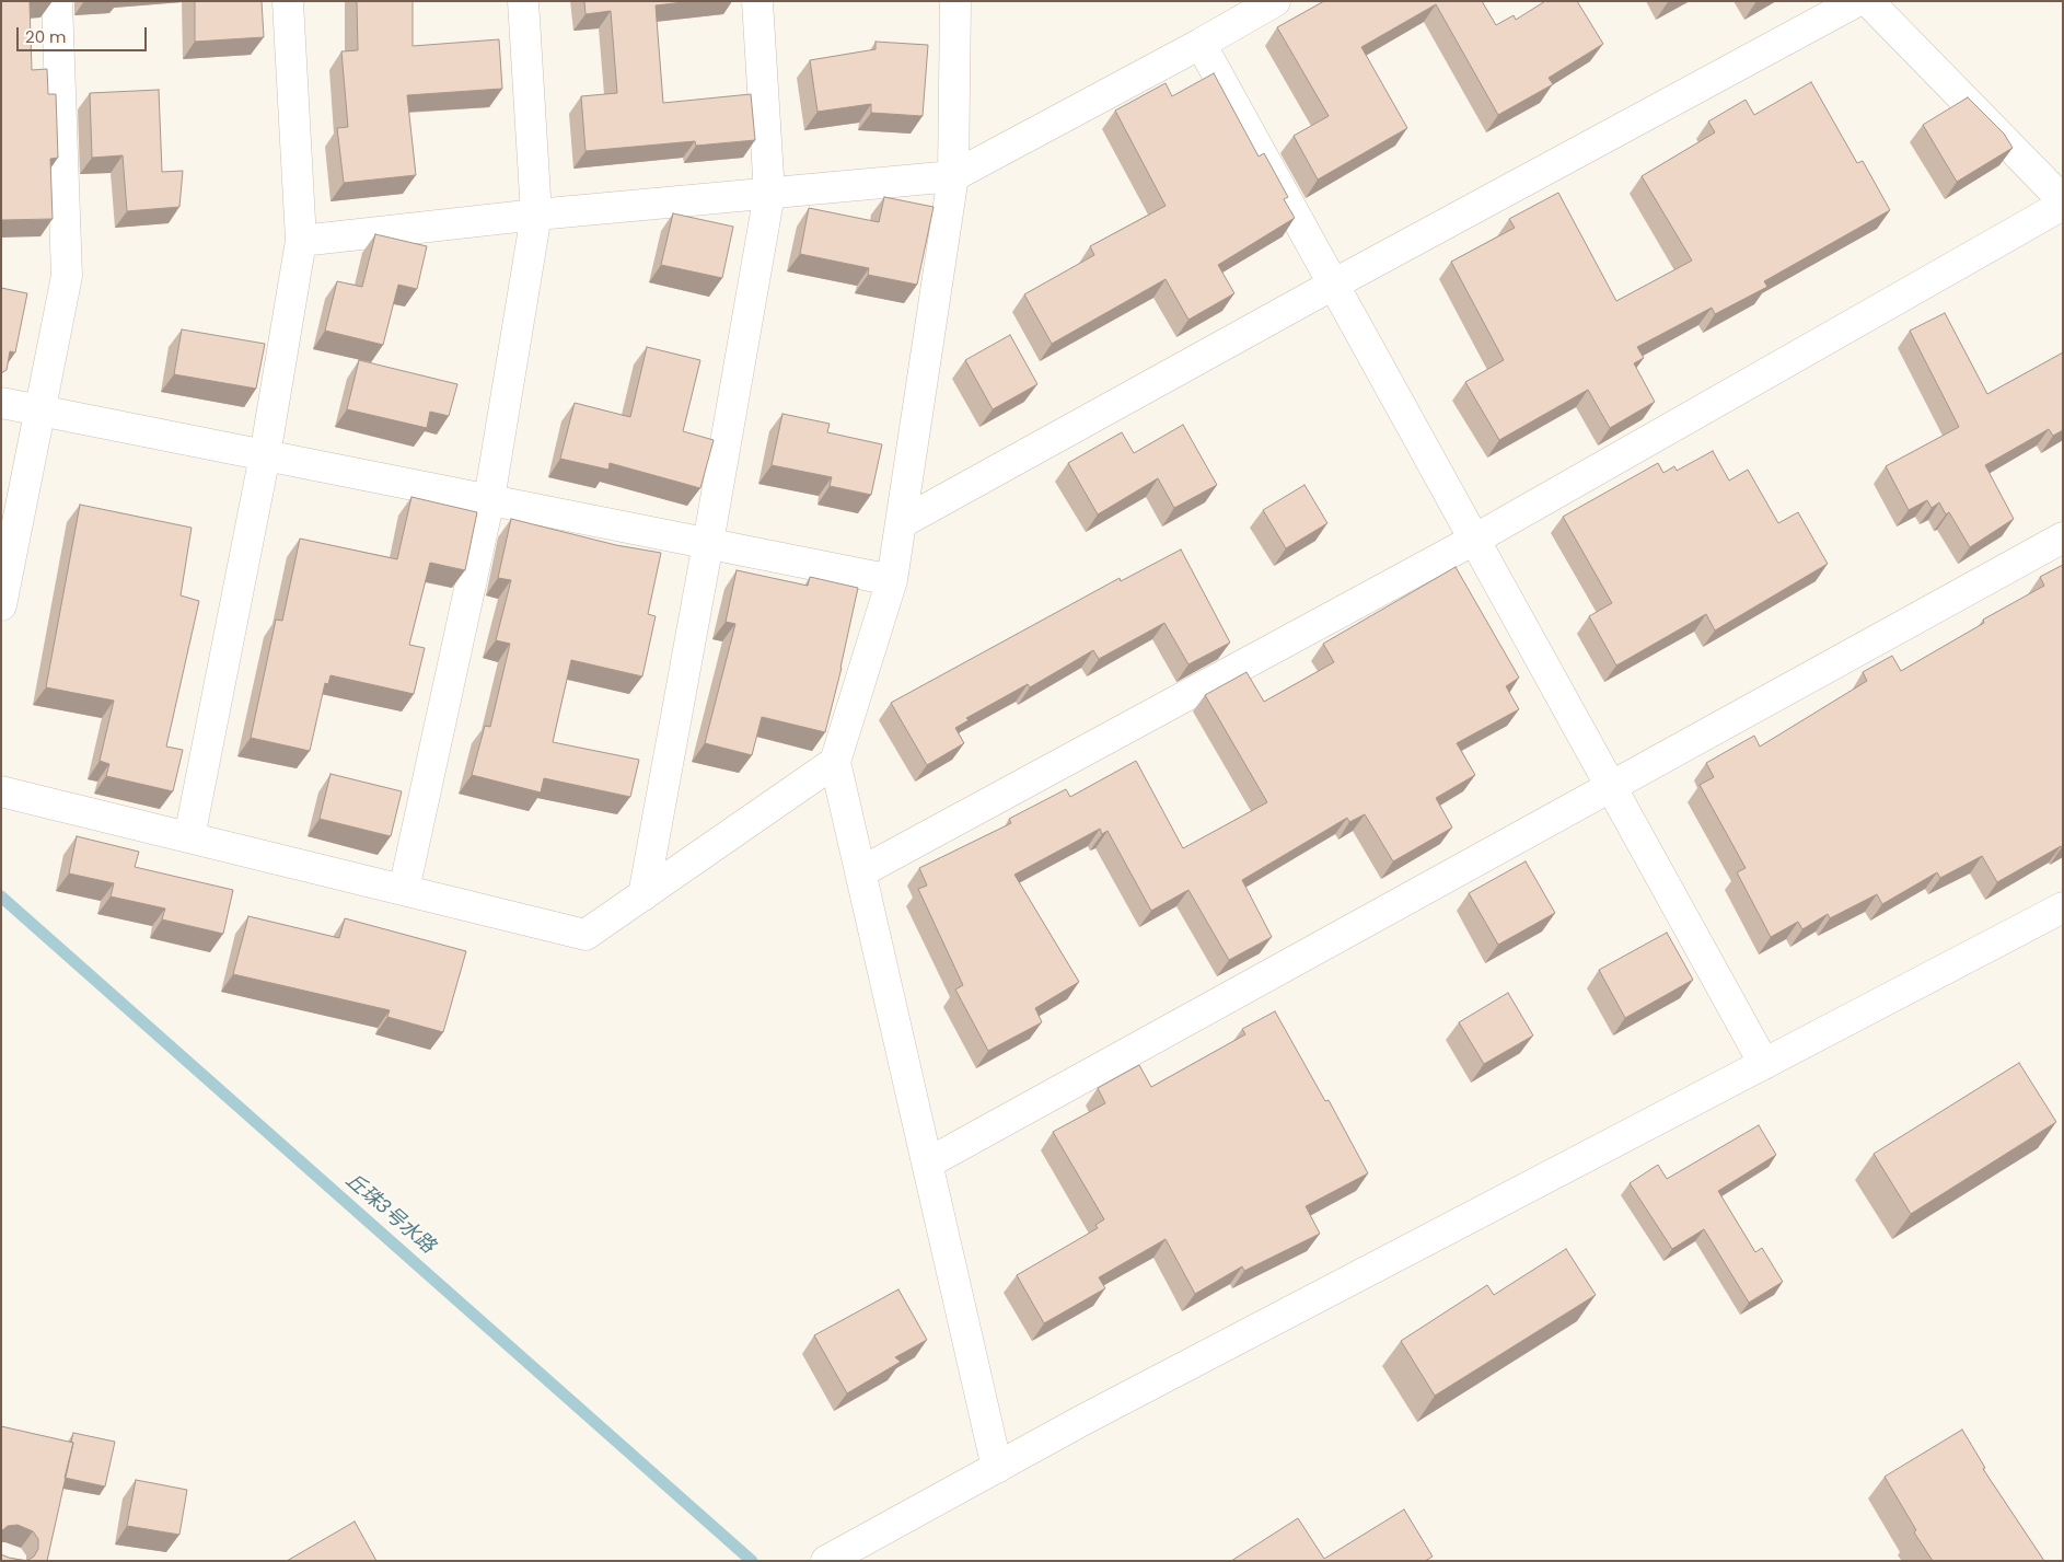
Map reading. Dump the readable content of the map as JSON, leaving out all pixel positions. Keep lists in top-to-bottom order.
{
  "water": ["丘珠3号水路"],
  "scale_bar": "20 m"
}
